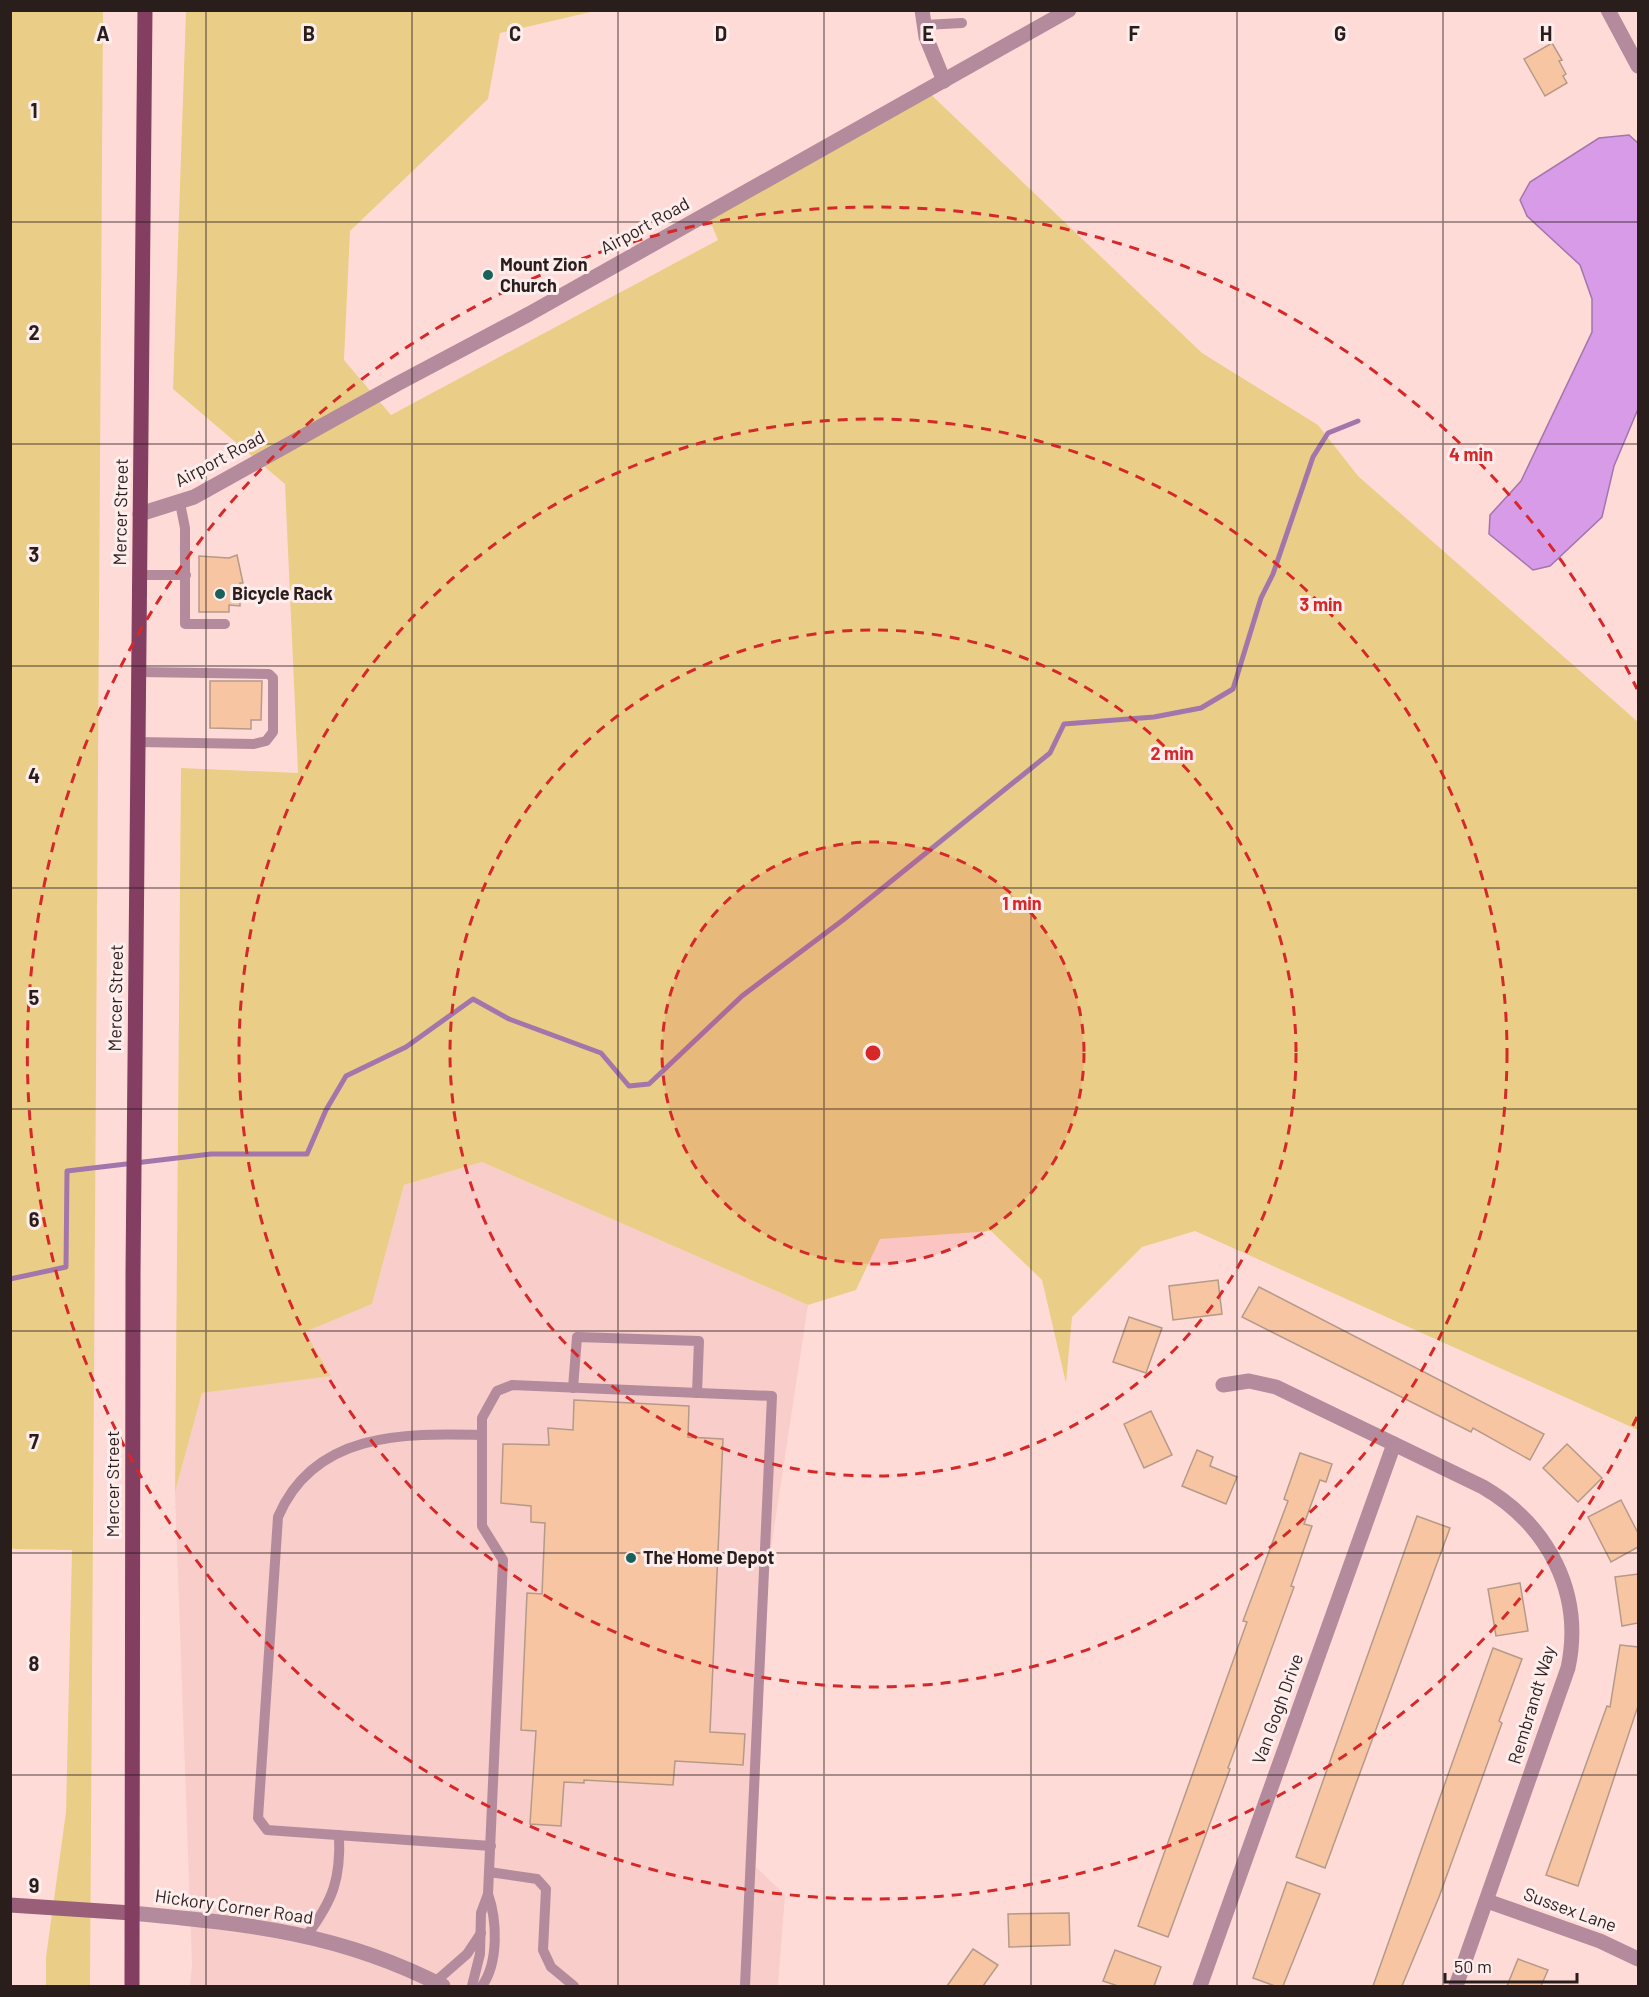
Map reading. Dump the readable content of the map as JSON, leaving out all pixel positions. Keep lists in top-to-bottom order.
{
  "streets": {
    "main road": ["Mercer Street"],
    "street": [
      "Airport Road",
      "Rembrandt Way",
      "Van Gogh Drive",
      "Hickory Corner Road",
      "Sussex Lane"
    ]
  },
  "crossings": [
    ["Airport Road", "Mercer Street"],
    ["Mercer Street", "Hickory Corner Road"],
    ["Rembrandt Way", "Van Gogh Drive"],
    ["Rembrandt Way", "Sussex Lane"]
  ],
  "places": ["Mount Zion Church", "Bicycle Rack", "The Home Depot"],
  "scale_bar": "50 m",
  "grid": {
    "columns": [
      "A",
      "B",
      "C",
      "D",
      "E",
      "F",
      "G",
      "H"
    ],
    "rows": [
      "1",
      "2",
      "3",
      "4",
      "5",
      "6",
      "7",
      "8",
      "9"
    ]
  },
  "rings": [
    "4 min",
    "3 min",
    "2 min",
    "1 min"
  ]
}
